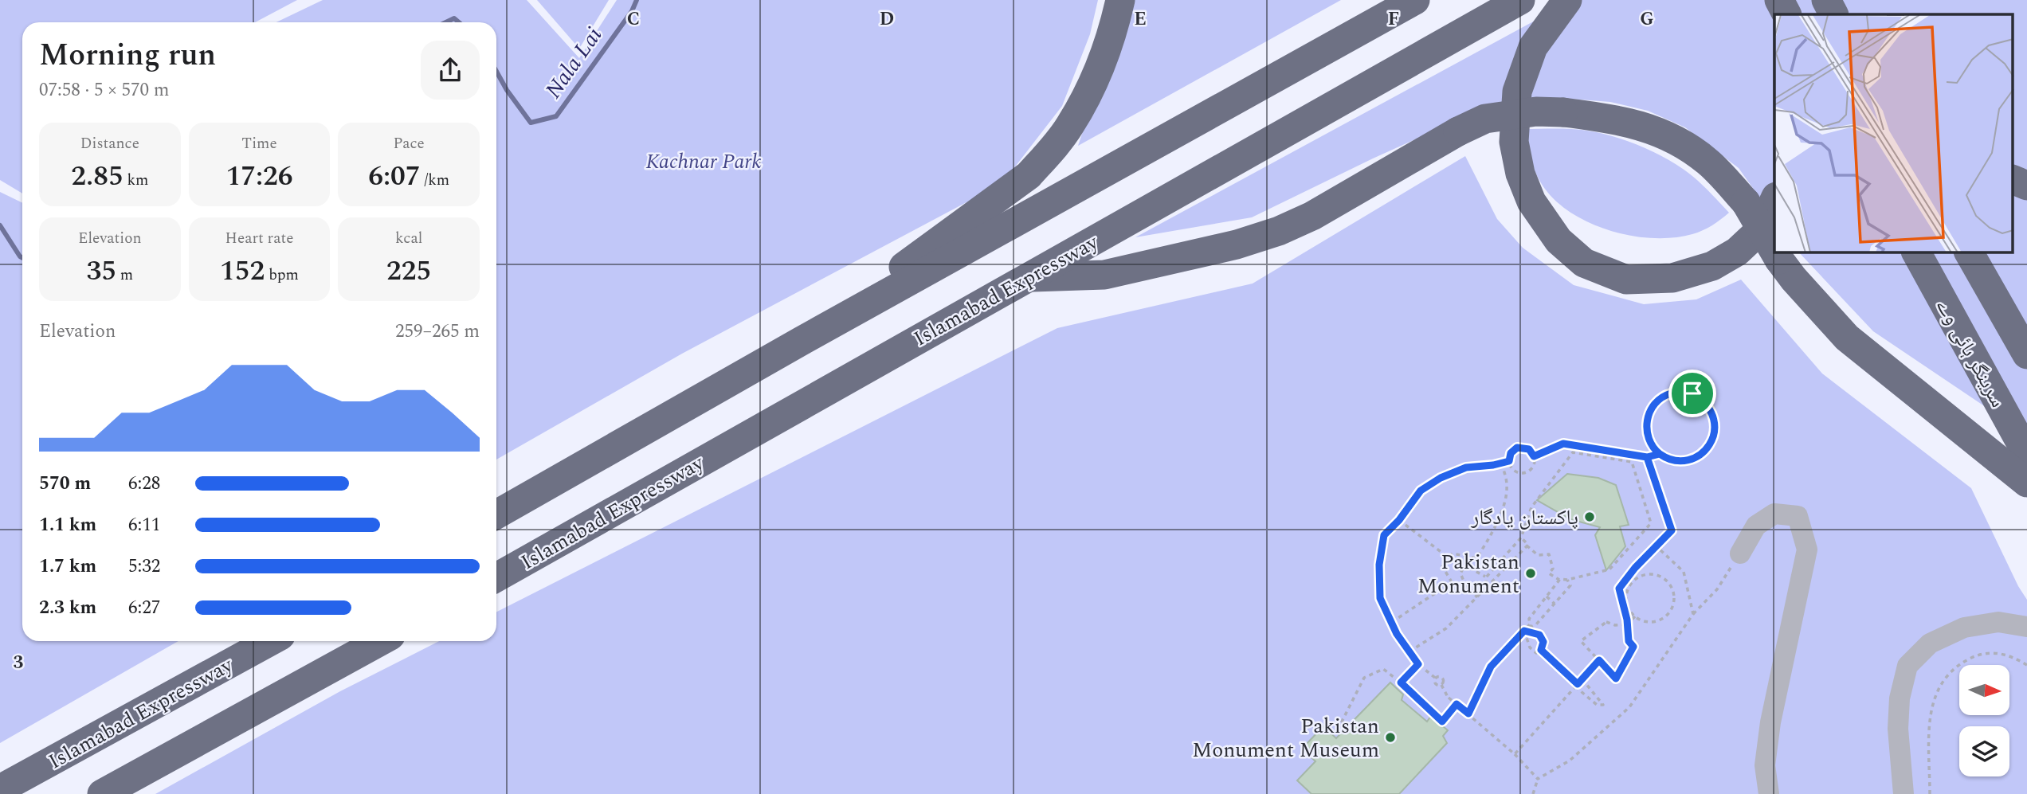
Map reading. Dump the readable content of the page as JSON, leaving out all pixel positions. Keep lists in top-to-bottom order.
{
  "streets": {
    "highway": ["Islamabad Expressway", "سرینگر ہائی وے"]
  },
  "water": ["Nala Lai"],
  "parks": ["Kachnar Park"],
  "places": ["پاکستان یادگار", "Pakistan Monument", "Pakistan Monument Museum"],
  "north": "right",
  "page": {
    "heading": ["Morning run", "07:58 · 5 × 570 m"],
    "stats": [
      ["Distance", "2.85 km"],
      ["Time", "17:26"],
      ["Pace", "6:07 /km"],
      ["Elevation", "35 m"],
      ["Heart rate", "152 bpm"],
      ["kcal", "225"]
    ],
    "chart": ["Elevation", "259–265 m"],
    "list": [
      {
        "name": "570 m",
        "note": "6:28"
      },
      {
        "name": "1.1 km",
        "note": "6:11"
      },
      {
        "name": "1.7 km",
        "note": "5:32"
      },
      {
        "name": "2.3 km",
        "note": "6:27"
      }
    ]
  },
  "grid": {
    "columns": [
      "C",
      "D",
      "E",
      "F",
      "G"
    ],
    "rows": ["3"]
  }
}
